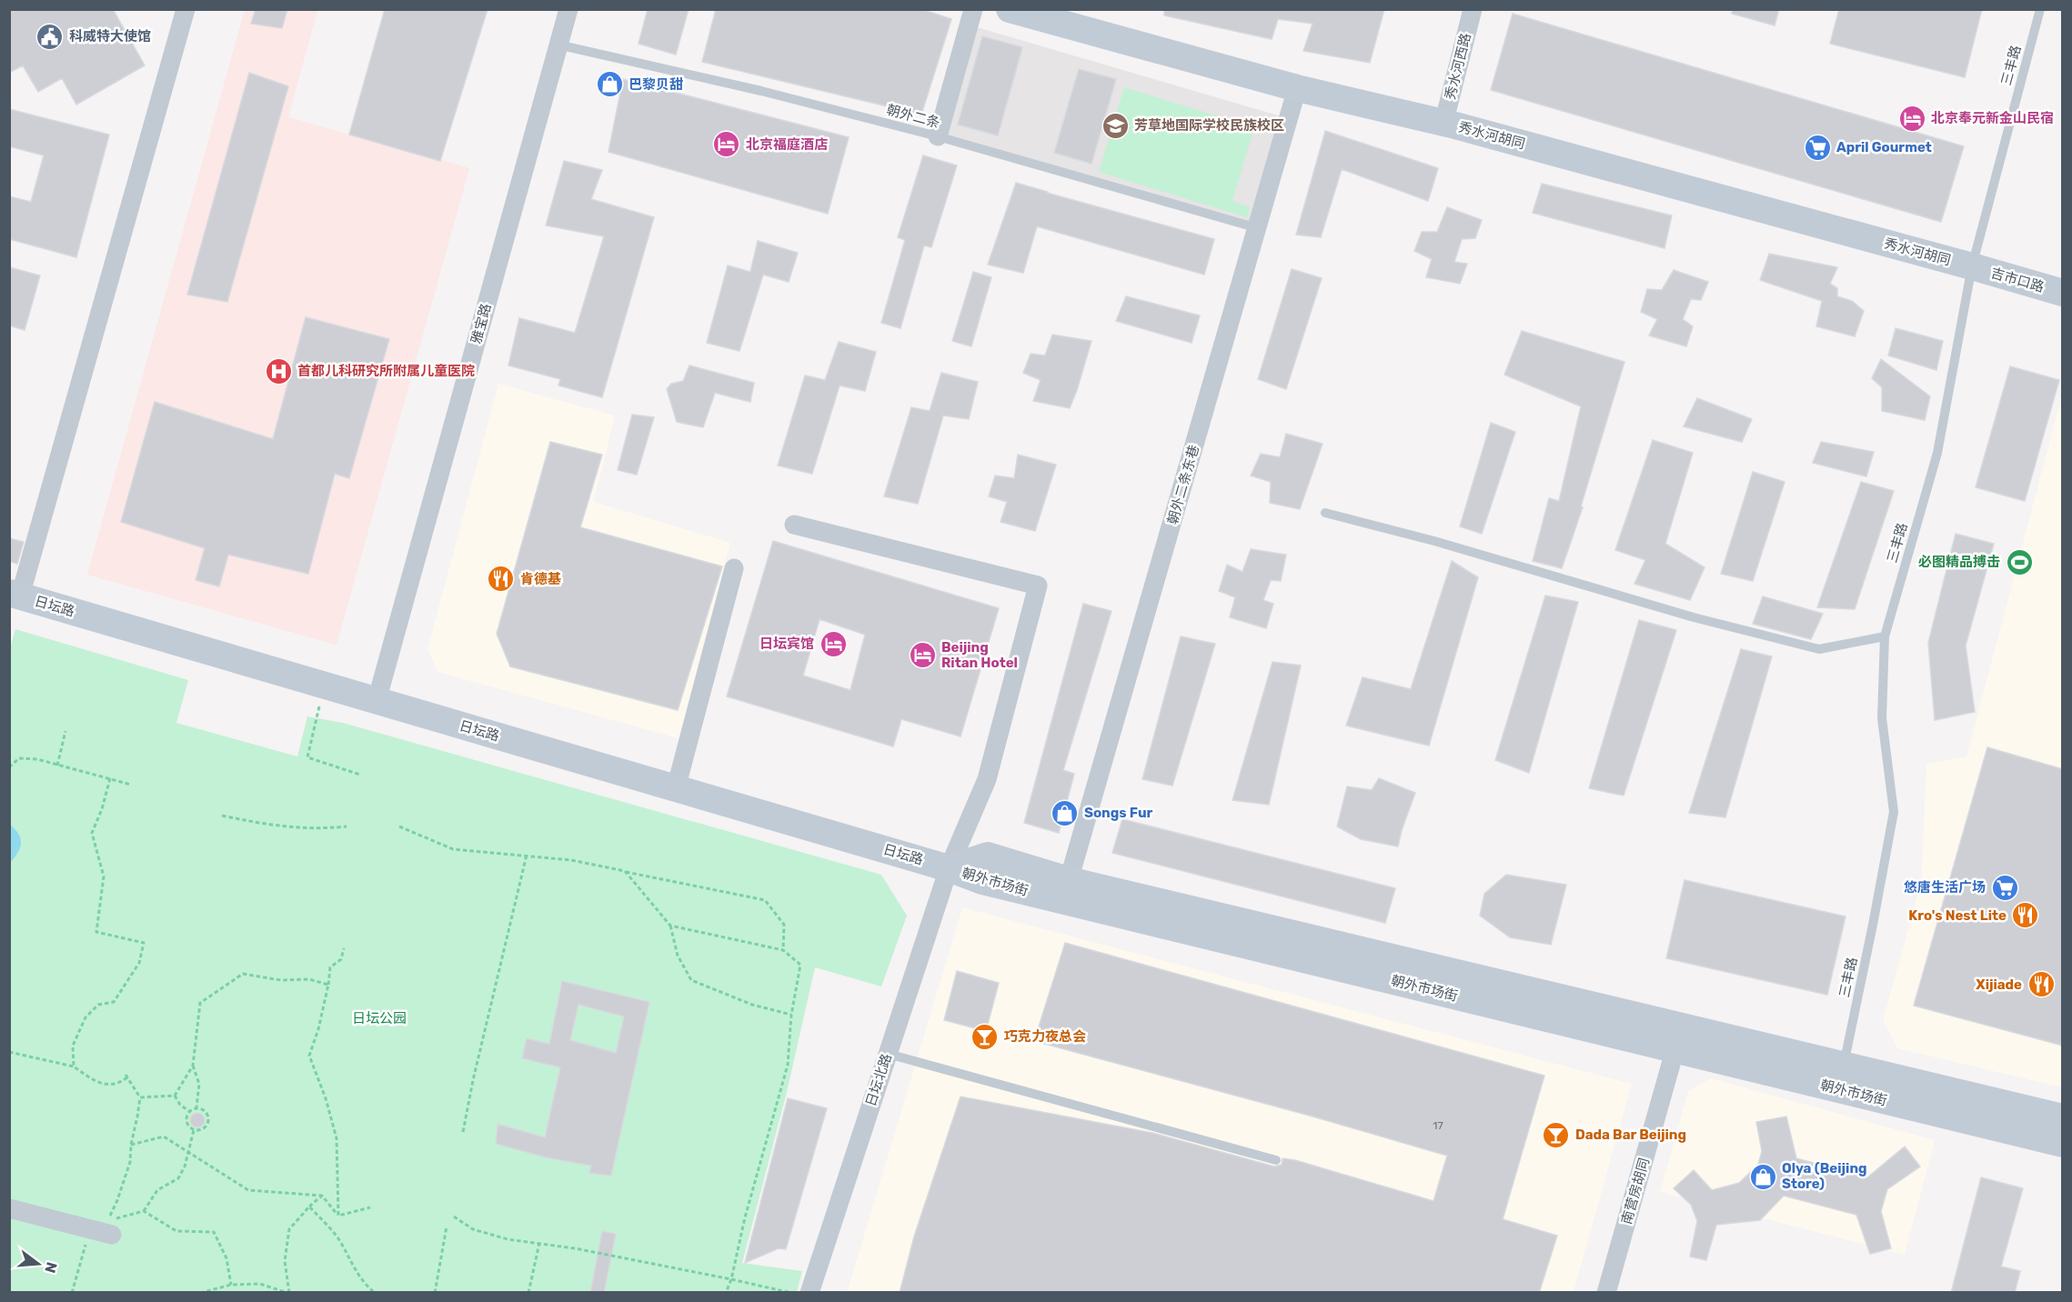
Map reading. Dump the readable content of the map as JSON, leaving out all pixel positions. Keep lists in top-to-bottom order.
{
  "streets": {
    "main road": [
      "秀水河胡同",
      "吉市口路",
      "日坛路",
      "朝外市场街"
    ],
    "street": [
      "秀水河西路",
      "雅宝路",
      "朝外二条东巷",
      "日坛北路",
      "南营房胡同"
    ],
    "lane": ["三丰路", "朝外二条"]
  },
  "crossings": [
    ["三丰路", "秀水河胡同"],
    ["三丰路", "吉市口路"],
    ["三丰路", "朝外市场街"],
    ["秀水河西路", "秀水河胡同"],
    ["朝外二条", "雅宝路"],
    ["朝外二条", "朝外二条东巷"],
    ["秀水河胡同", "吉市口路"],
    ["秀水河胡同", "朝外二条东巷"],
    ["雅宝路", "日坛路"],
    ["朝外二条东巷", "朝外市场街"],
    ["日坛路", "朝外市场街"],
    ["日坛路", "日坛北路"],
    ["朝外市场街", "日坛北路"],
    ["朝外市场街", "南营房胡同"]
  ],
  "parks": ["日坛公园"],
  "places": {
    "public building": ["科威特大使馆"],
    "shop": ["巴黎贝甜", "Songs Fur", "Olya (Beijing Store)"],
    "hotel": [
      "北京奉元新金山民宿",
      "北京福庭酒店",
      "日坛宾馆",
      "Beijing Ritan Hotel"
    ],
    "school or university": ["芳草地国际学校民族校区"],
    "supermarket": ["April Gourmet", "悠唐生活广场"],
    "hospital": ["首都儿科研究所附属儿童医院"],
    "sports": ["必图精品搏击"],
    "restaurant": ["肯德基", "Kro's Nest Lite", "Xijiade"],
    "bar": ["巧克力夜总会", "Dada Bar Beijing"]
  },
  "house_numbers": ["17"],
  "north": "right"
}
